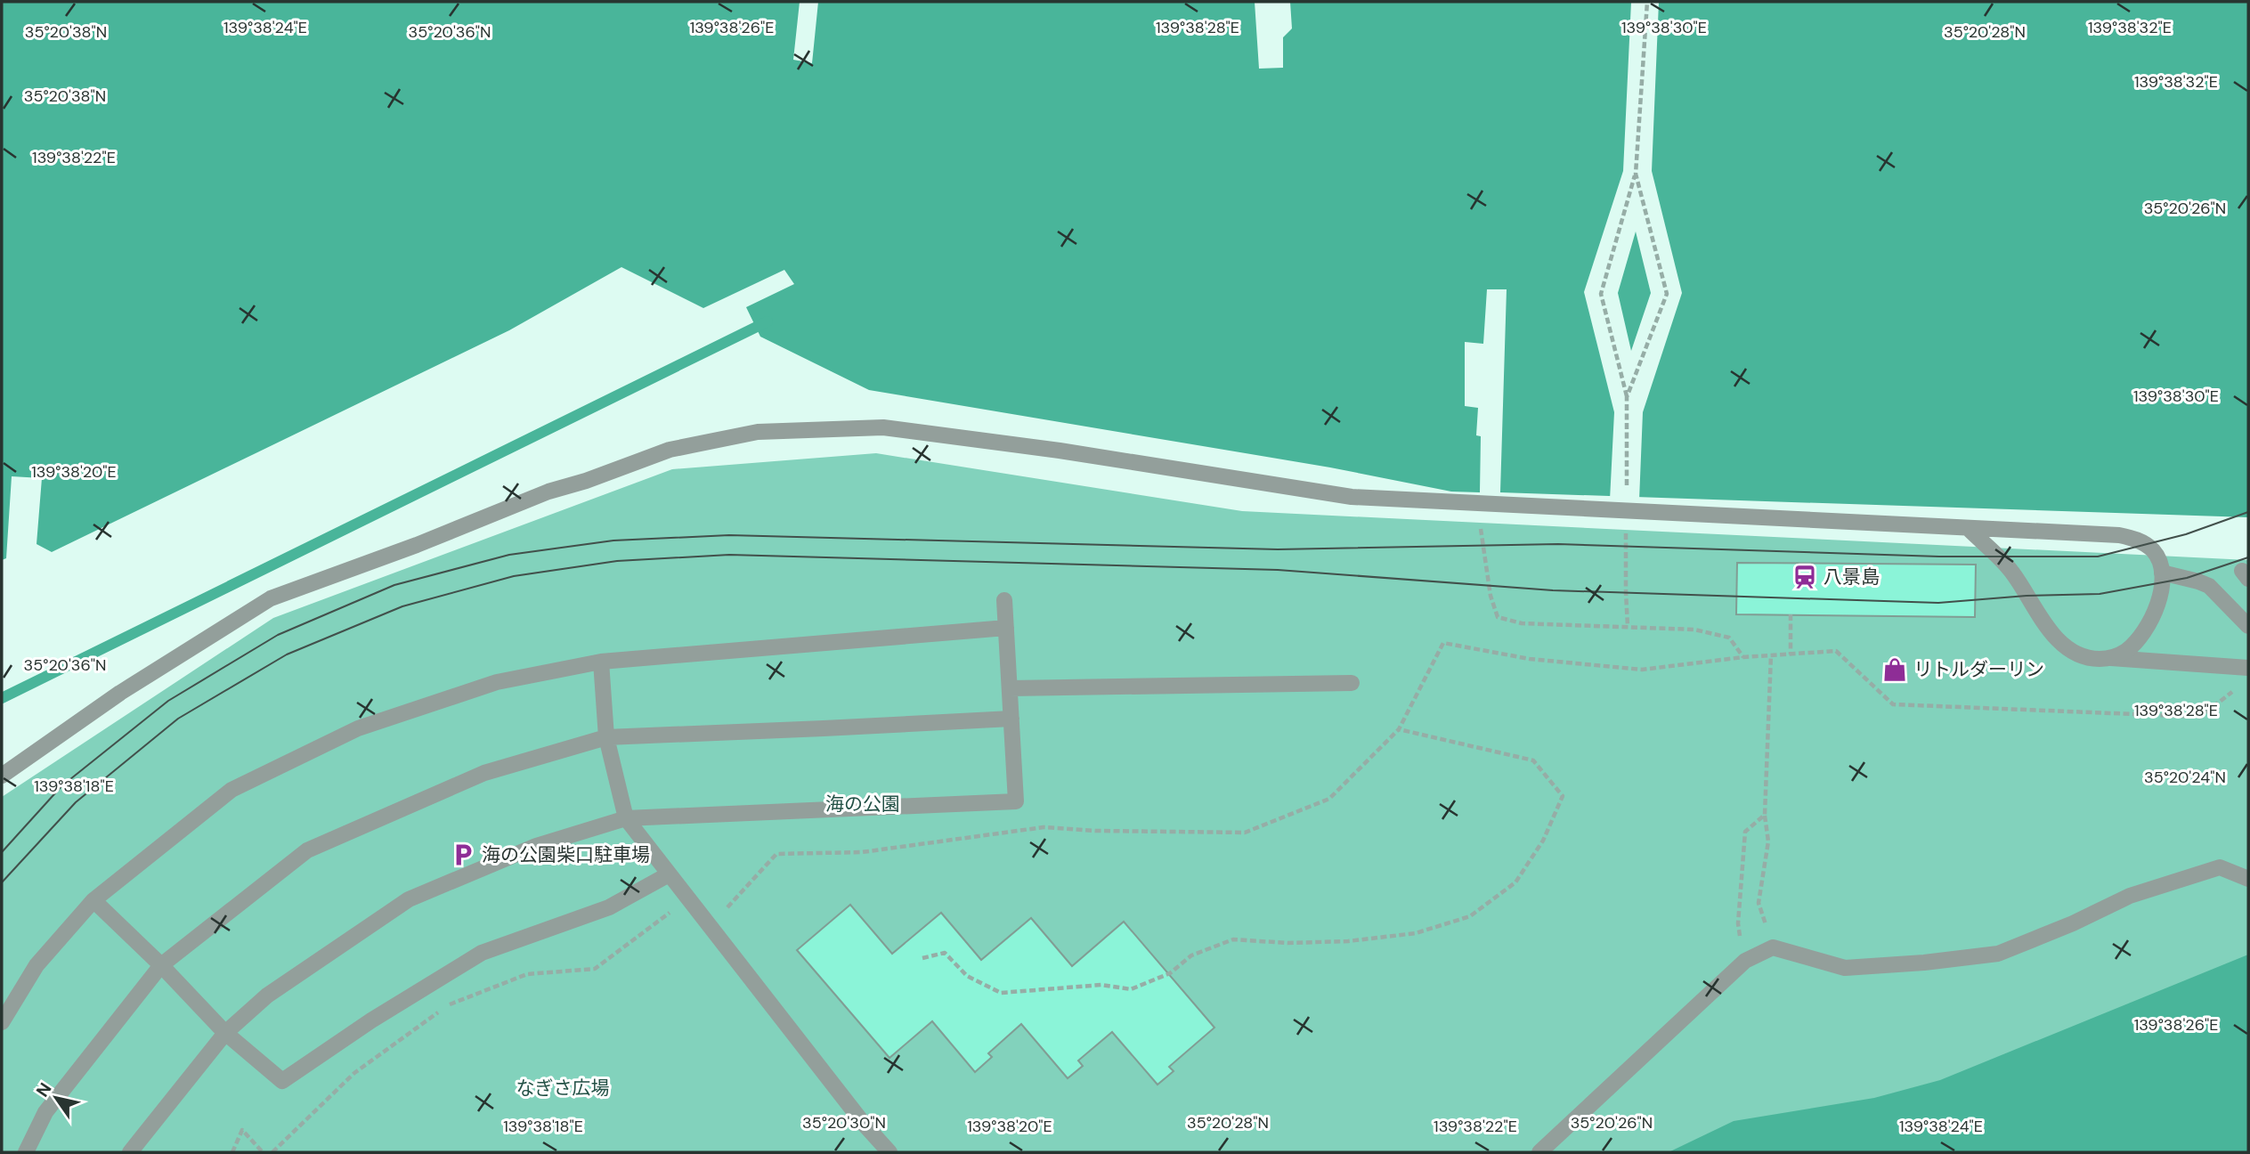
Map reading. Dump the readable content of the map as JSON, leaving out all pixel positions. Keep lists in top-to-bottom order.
{
  "parks": ["海の公園", "なぎさ広場"],
  "places": {
    "station": ["八景島"],
    "shop": ["リトルダーリン"],
    "parking": ["海の公園柴口駐車場"]
  },
  "north": "top left",
  "coordinates": [
    "139°38'24\"E",
    "139°38'26\"E",
    "139°38'28\"E",
    "139°38'30\"E",
    "139°38'32\"E",
    "35°20'38\"N",
    "35°20'36\"N",
    "35°20'28\"N",
    "139°38'22\"E",
    "35°20'26\"N",
    "139°38'20\"E",
    "35°20'24\"N",
    "139°38'18\"E",
    "35°20'30\"N"
  ]
}
